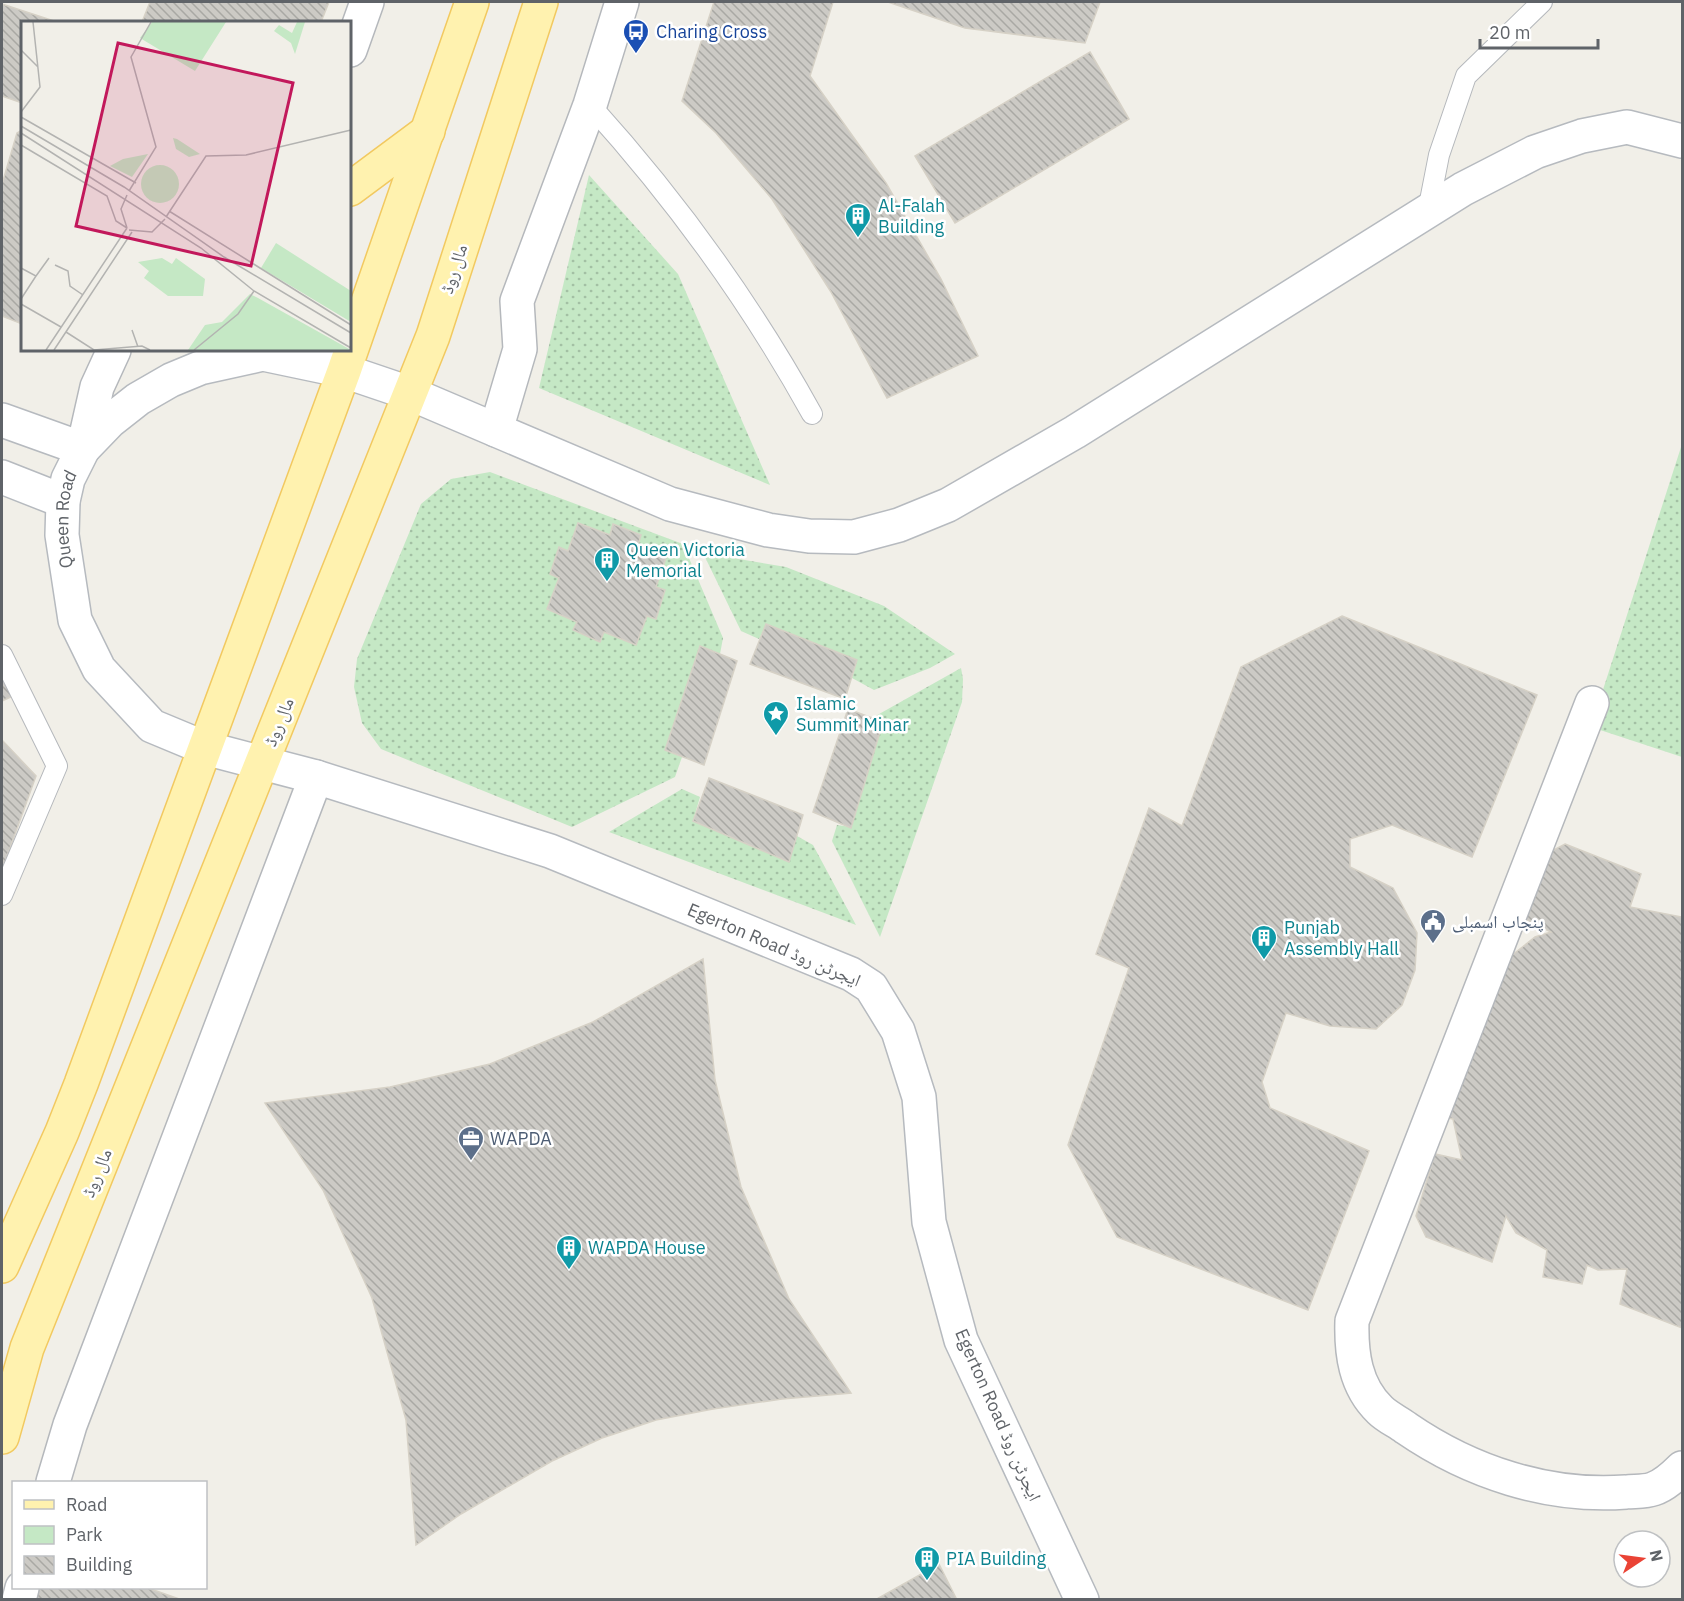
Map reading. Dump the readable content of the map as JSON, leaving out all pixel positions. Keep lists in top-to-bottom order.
{
  "streets": {
    "main road": ["مال روڈ"],
    "street": ["Queen Road", "Egerton Road ایجرٹن روڈ"]
  },
  "crossings": [
    ["مال روڈ", "Queen Road"],
    ["مال روڈ", "Egerton Road ایجرٹن روڈ"],
    ["Queen Road", "Egerton Road ایجرٹن روڈ"]
  ],
  "places": {
    "bus stop": ["Charing Cross"],
    "building": [
      "Al-Falah Building",
      "Queen Victoria Memorial",
      "Punjab Assembly Hall",
      "WAPDA House",
      "PIA Building"
    ],
    "place": ["Islamic Summit Minar"],
    "public building": ["پنجاب اسمبلی"],
    "office": ["WAPDA"]
  },
  "legend": ["Road", "Park", "Building"],
  "scale_bar": "20 m",
  "north": "right"
}
